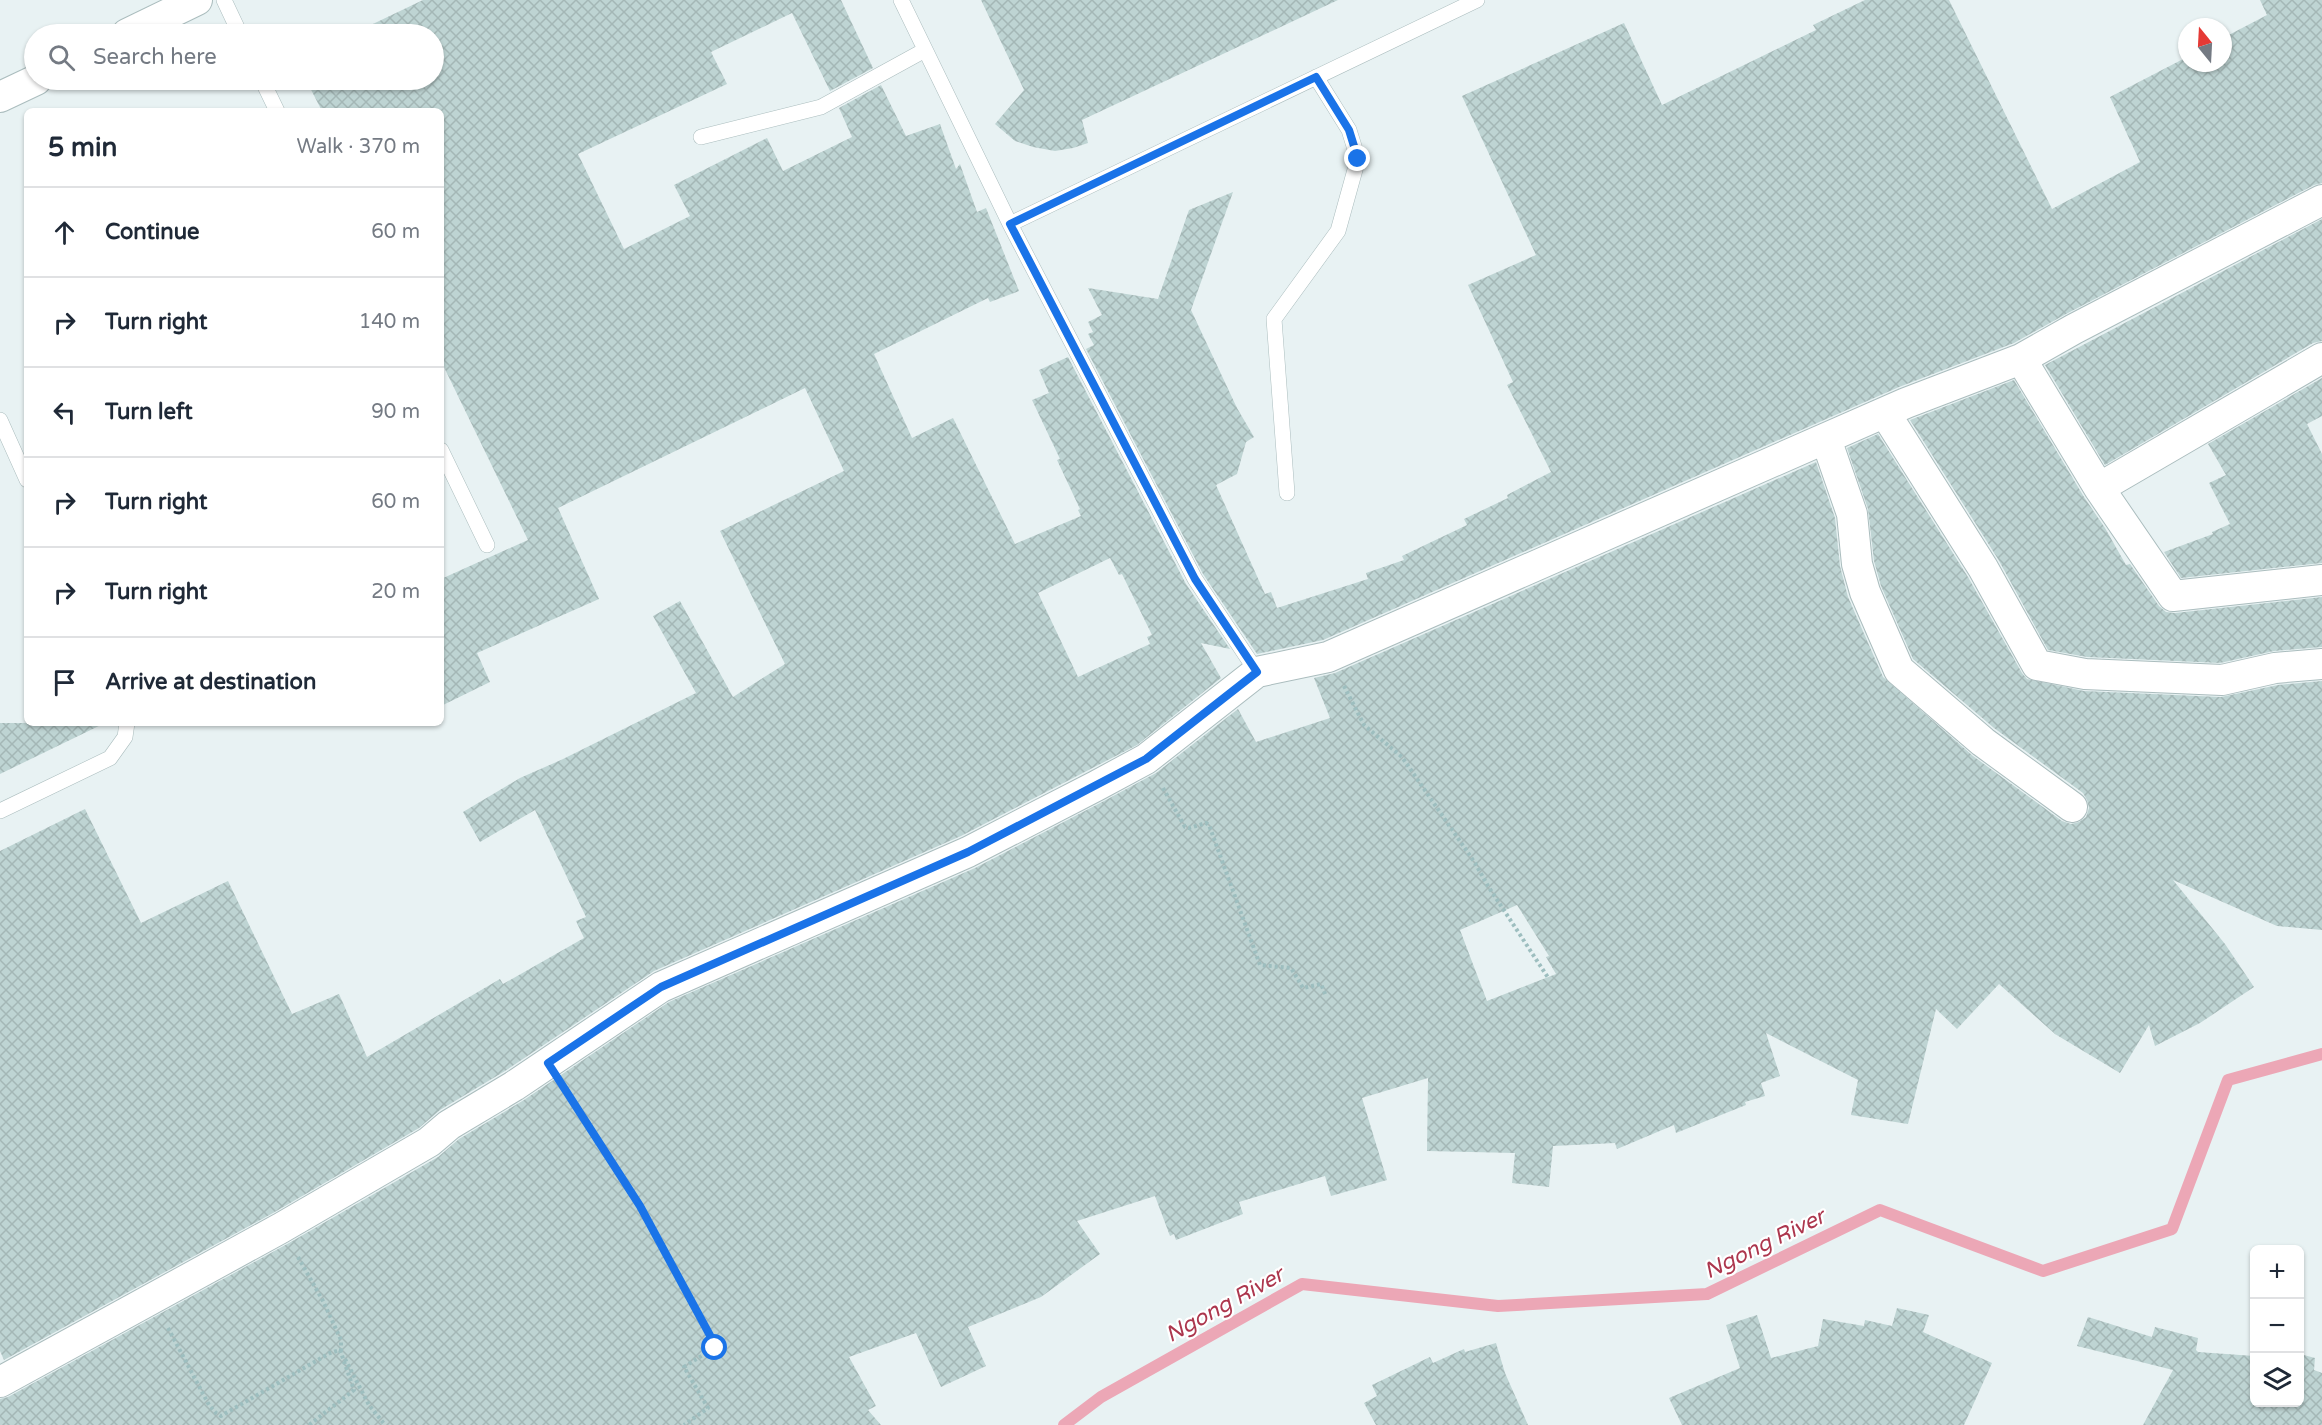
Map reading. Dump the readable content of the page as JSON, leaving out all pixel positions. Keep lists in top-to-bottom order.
{
  "water": ["Ngong River"],
  "north": "top",
  "page": {
    "search": "Search here",
    "heading": ["5 min", "Walk · 370 m"],
    "list": [
      ["Continue", "60 m"],
      ["Turn right", "140 m"],
      ["Turn left", "90 m"],
      ["Turn right", "60 m"],
      ["Turn right", "20 m"],
      "Arrive at destination"
    ],
    "map_buttons": ["+", "−"]
  }
}
